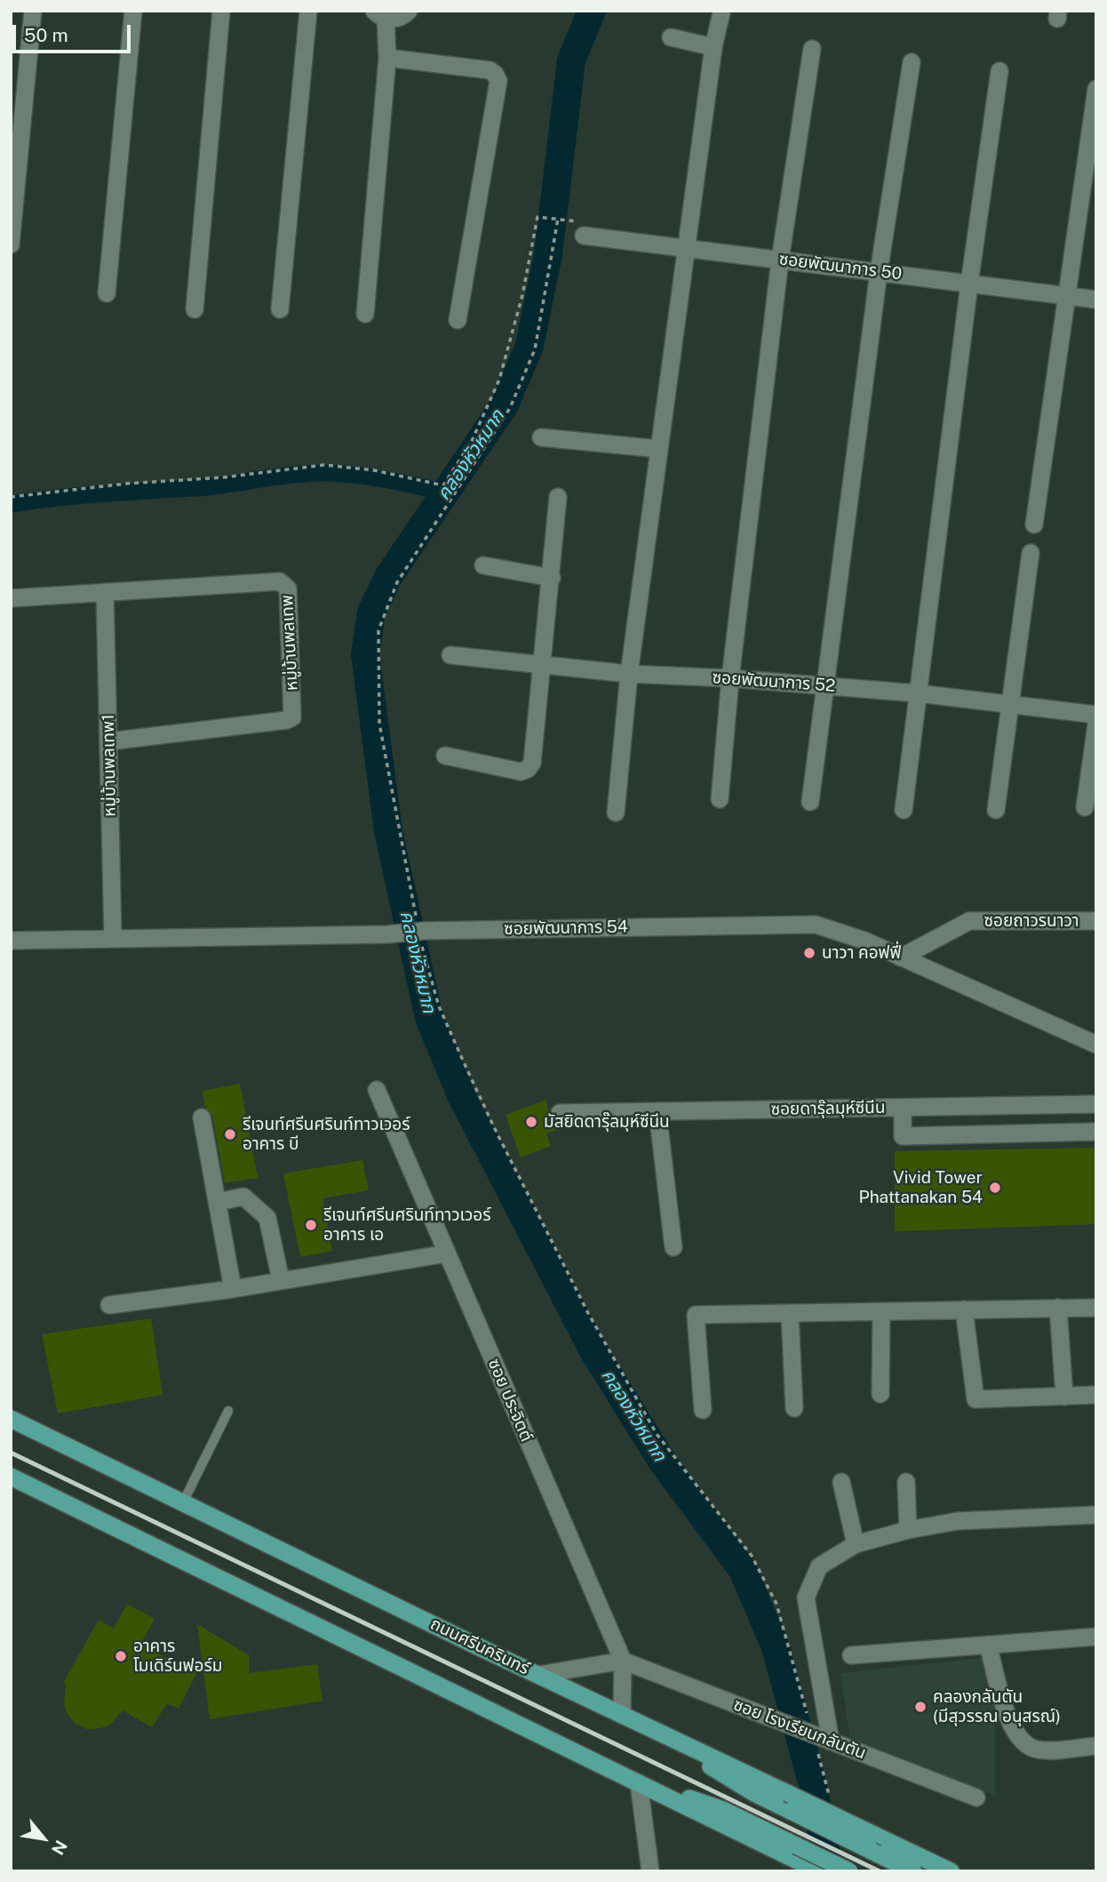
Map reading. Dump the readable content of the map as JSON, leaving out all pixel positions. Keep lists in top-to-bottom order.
{
  "streets": {
    "main road": ["ถนนศรีนครินทร์"],
    "street": [
      "ซอยพัฒนาการ 50",
      "หมู่บ้านพลเทพ",
      "ซอยพัฒนาการ 52",
      "หมู่บ้านพลเทพ1",
      "ซอยถาวรนาวา",
      "ซอยพัฒนาการ 54",
      "ซอยดารุ๊ลมุห์ซีนีน",
      "ซอย ประจิตต์",
      "ซอย โรงเรียนกลันตัน"
    ]
  },
  "crossings": [
    ["หมู่บ้านพลเทพ", "หมู่บ้านพลเทพ1"],
    ["หมู่บ้านพลเทพ1", "ซอยพัฒนาการ 54"],
    ["ซอยถาวรนาวา", "ซอยพัฒนาการ 54"],
    ["ซอย ประจิตต์", "ถนนศรีนครินทร์"],
    ["ซอย ประจิตต์", "ซอย โรงเรียนกลันตัน"]
  ],
  "water": ["คลองหัวหมาก"],
  "places": [
    "นาวา คอฟฟี่",
    "มัสยิดดารุ๊ลมุห์ซีนีน",
    "รีเจนท์ศรีนศรินท์ทาวเวอร์ อาคาร บี",
    "Vivid Tower Phattanakan 54",
    "รีเจนท์ศรีนศรินท์ทาวเวอร์ อาคาร เอ",
    "อาคาร โมเดิร์นฟอร์ม",
    "คลองกลันตัน (มีสุวรรณ อนุสรณ์)"
  ],
  "scale_bar": "50 m",
  "north": "bottom right"
}
